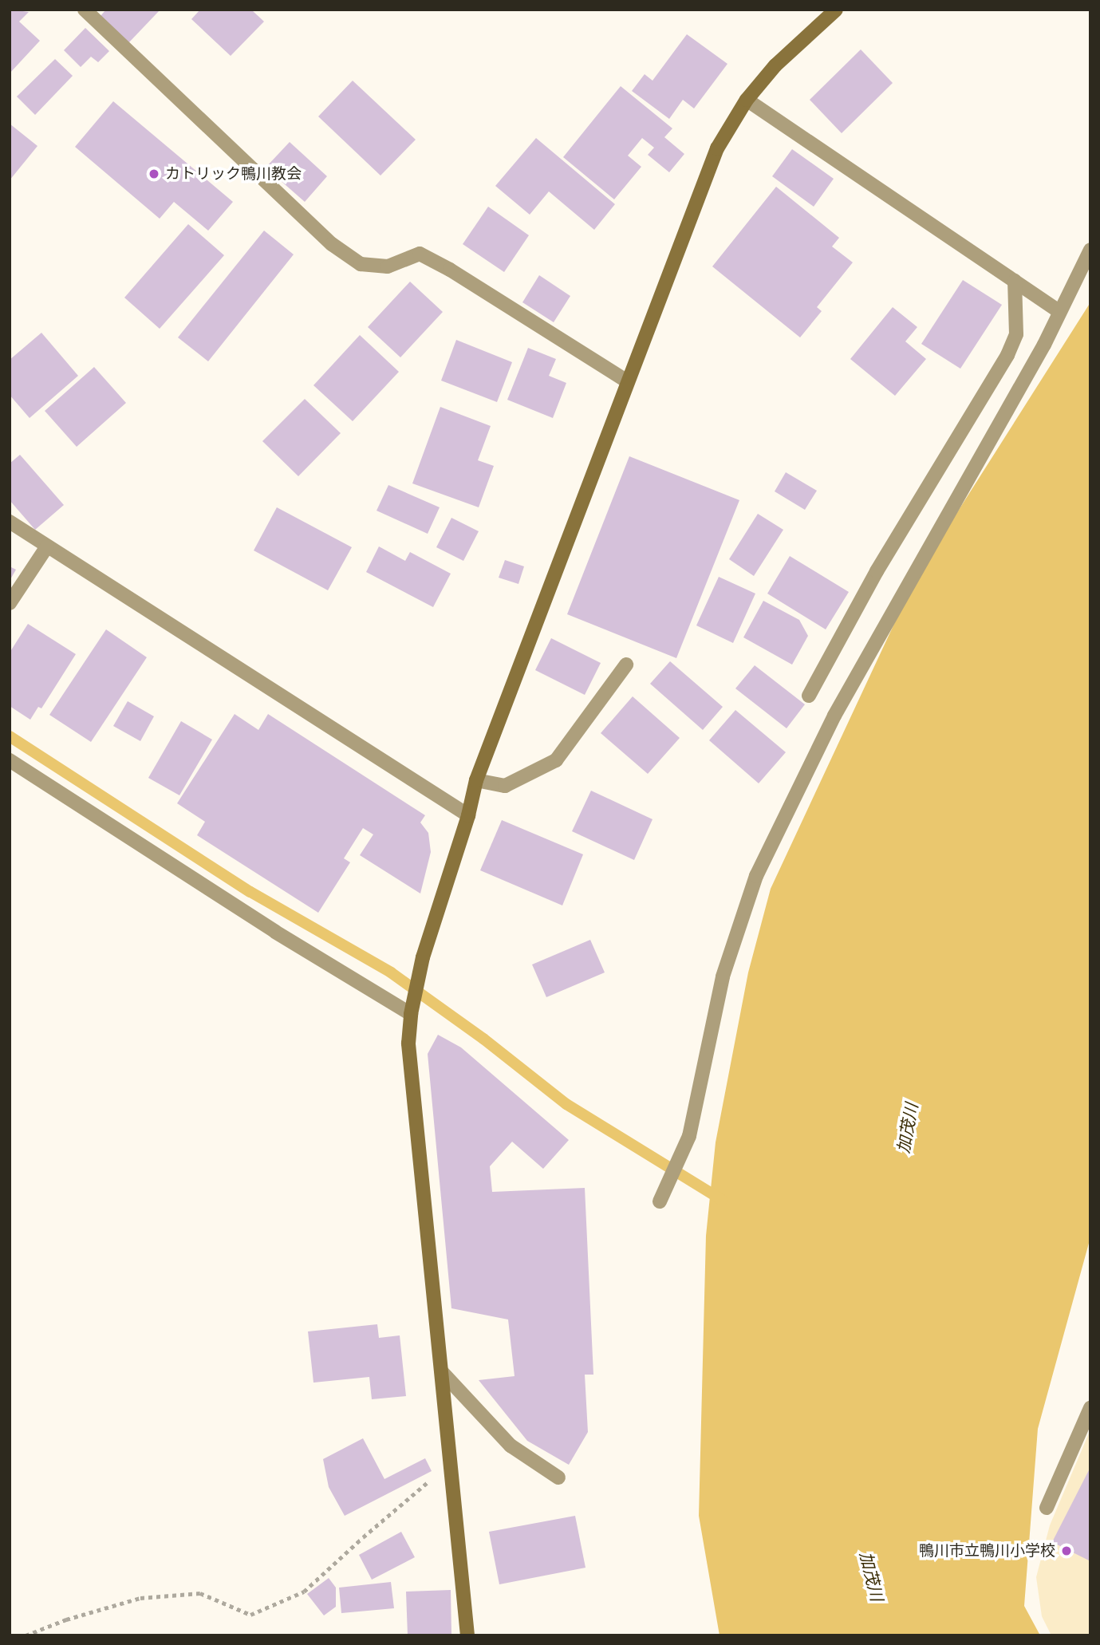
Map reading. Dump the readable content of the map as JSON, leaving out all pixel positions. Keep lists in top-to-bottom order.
{
  "water": ["加茂川"],
  "places": ["カトリック鴨川教会", "鴨川市立鴨川小学校"]
}
